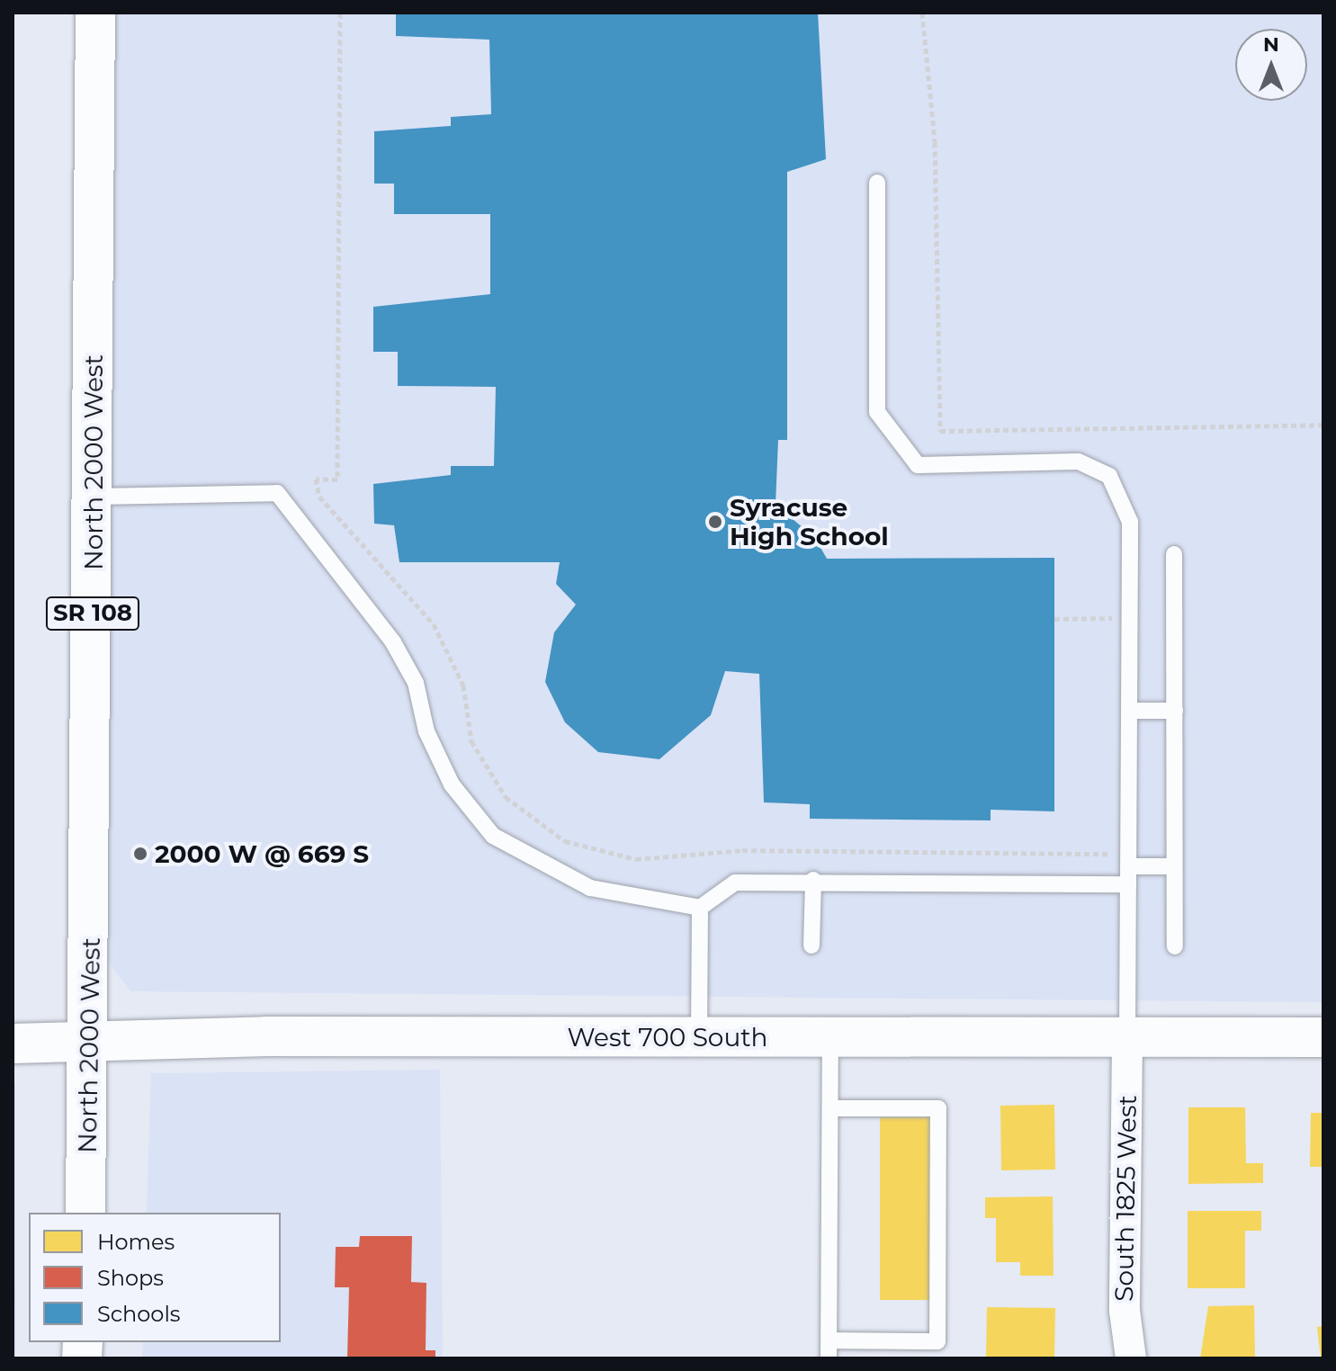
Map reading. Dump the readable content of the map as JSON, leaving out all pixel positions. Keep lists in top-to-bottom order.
{
  "streets": {
    "street": [
      "North 2000 West",
      "SR 108",
      "West 700 South",
      "South 1825 West"
    ]
  },
  "crossings": [
    ["North 2000 West", "West 700 South"],
    ["West 700 South", "South 1825 West"]
  ],
  "places": ["Syracuse High School", "2000 W @ 669 S"],
  "legend": ["Homes", "Shops", "Schools"],
  "north": "top"
}
